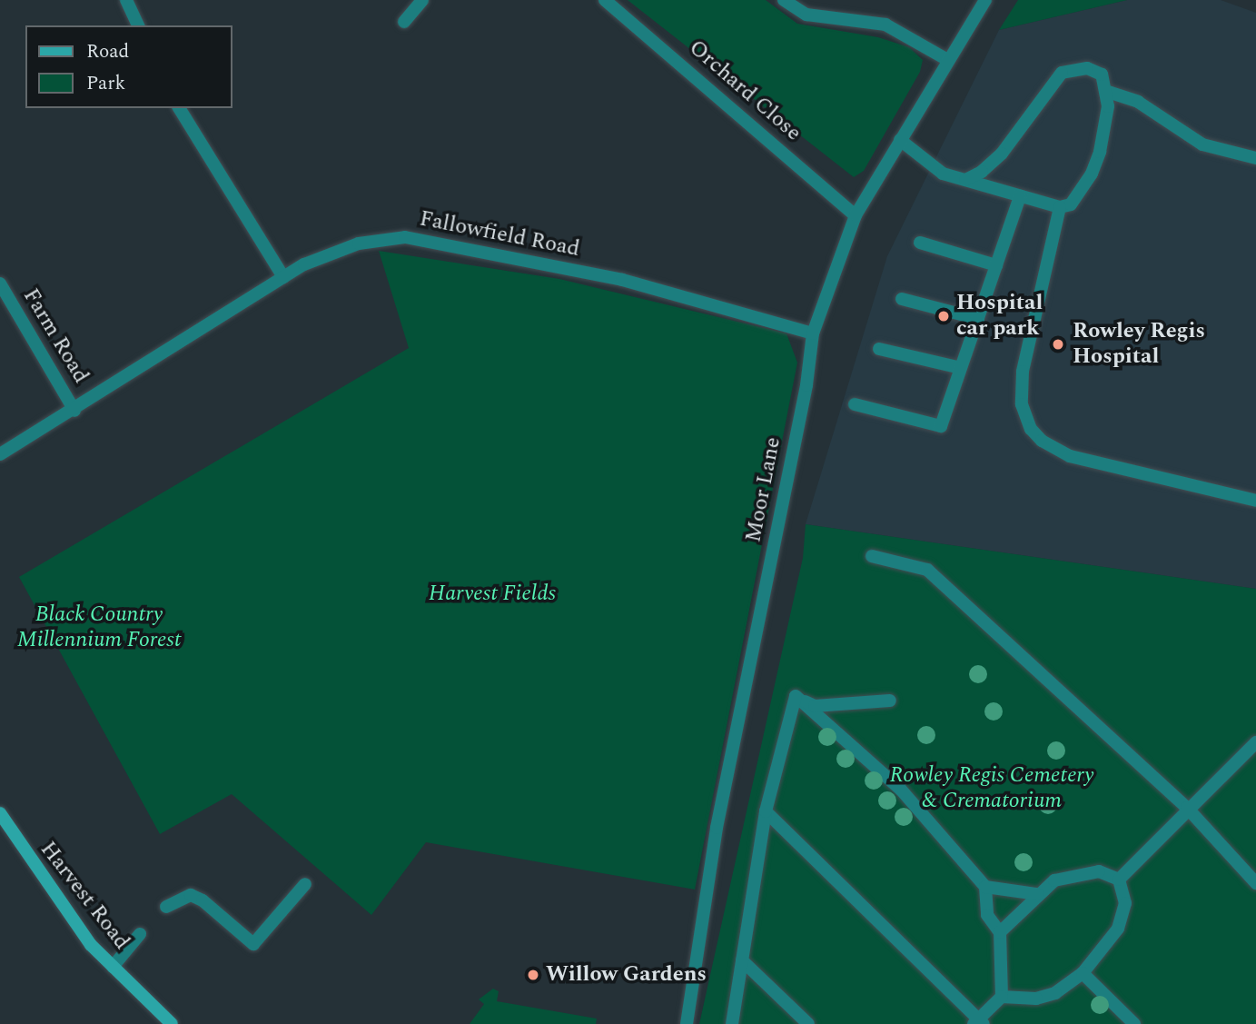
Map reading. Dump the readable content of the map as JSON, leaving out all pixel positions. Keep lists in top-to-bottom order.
{
  "streets": {
    "street": [
      "Orchard Close",
      "Fallowfield Road",
      "Farm Road",
      "Moor Lane",
      "Harvest Road"
    ]
  },
  "crossings": [
    ["Orchard Close", "Moor Lane"],
    ["Fallowfield Road", "Farm Road"],
    ["Fallowfield Road", "Moor Lane"]
  ],
  "parks": ["Harvest Fields", "Black Country Millennium Forest", "Rowley Regis Cemetery & Crematorium"],
  "places": ["Hospital car park", "Rowley Regis Hospital", "Willow Gardens"],
  "legend": ["Road", "Park"]
}
